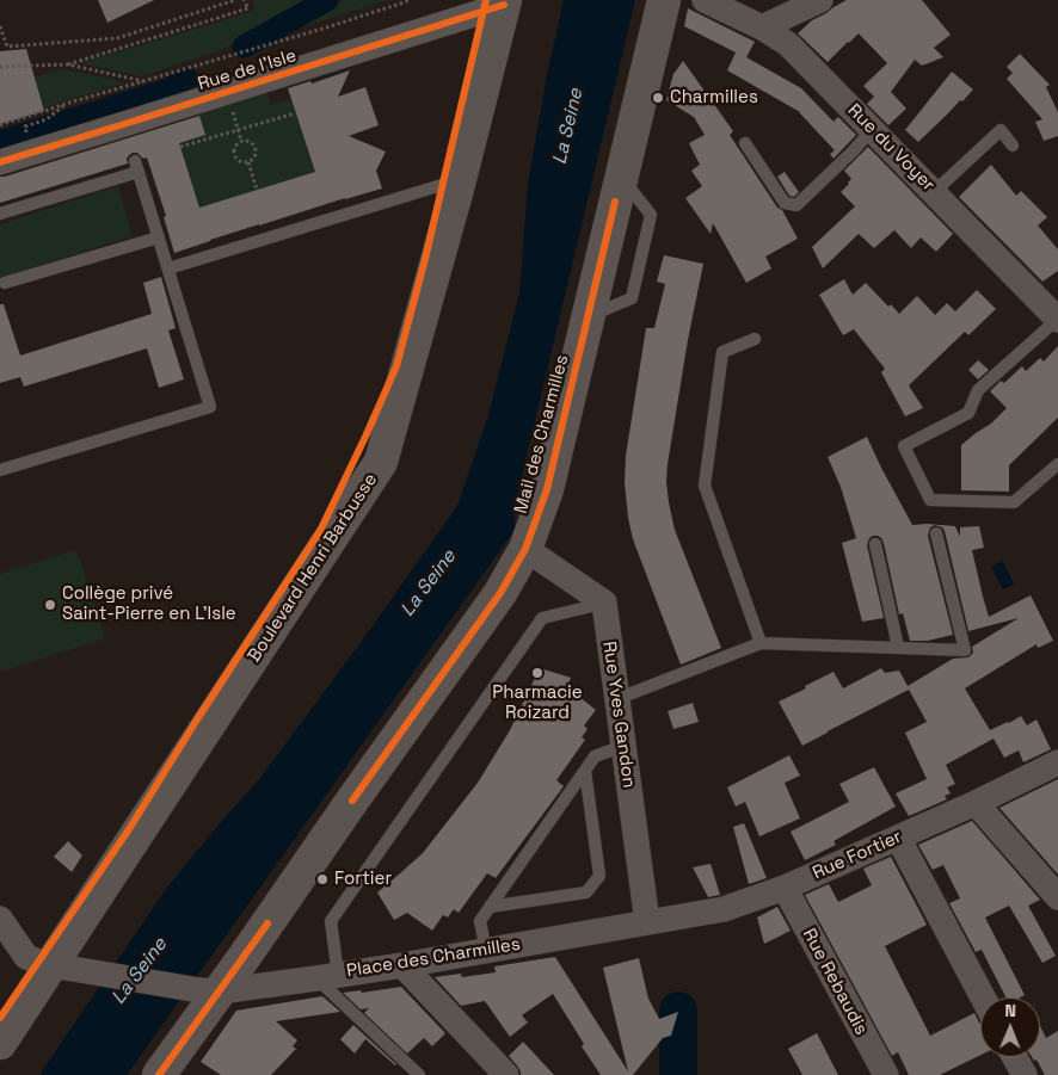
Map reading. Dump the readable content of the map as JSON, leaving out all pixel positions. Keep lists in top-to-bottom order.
{
  "streets": {
    "main road": ["Mail des Charmilles", "Boulevard Henri Barbusse"],
    "street": [
      "Rue de l'Isle",
      "Rue du Voyer",
      "Rue Yves Gandon",
      "Rue Fortier",
      "Place des Charmilles",
      "Rue Rebaudis"
    ]
  },
  "crossings": [
    ["Rue de l'Isle", "Boulevard Henri Barbusse"],
    ["Mail des Charmilles", "Place des Charmilles"],
    ["Boulevard Henri Barbusse", "Place des Charmilles"],
    ["Rue Yves Gandon", "Rue Fortier"],
    ["Rue Yves Gandon", "Place des Charmilles"],
    ["Rue Fortier", "Place des Charmilles"],
    ["Rue Fortier", "Rue Rebaudis"]
  ],
  "water": ["La Seine"],
  "places": [
    "Charmilles",
    "Collège privé Saint-Pierre en L'Isle",
    "Pharmacie Roizard",
    "Fortier"
  ],
  "north": "top"
}
